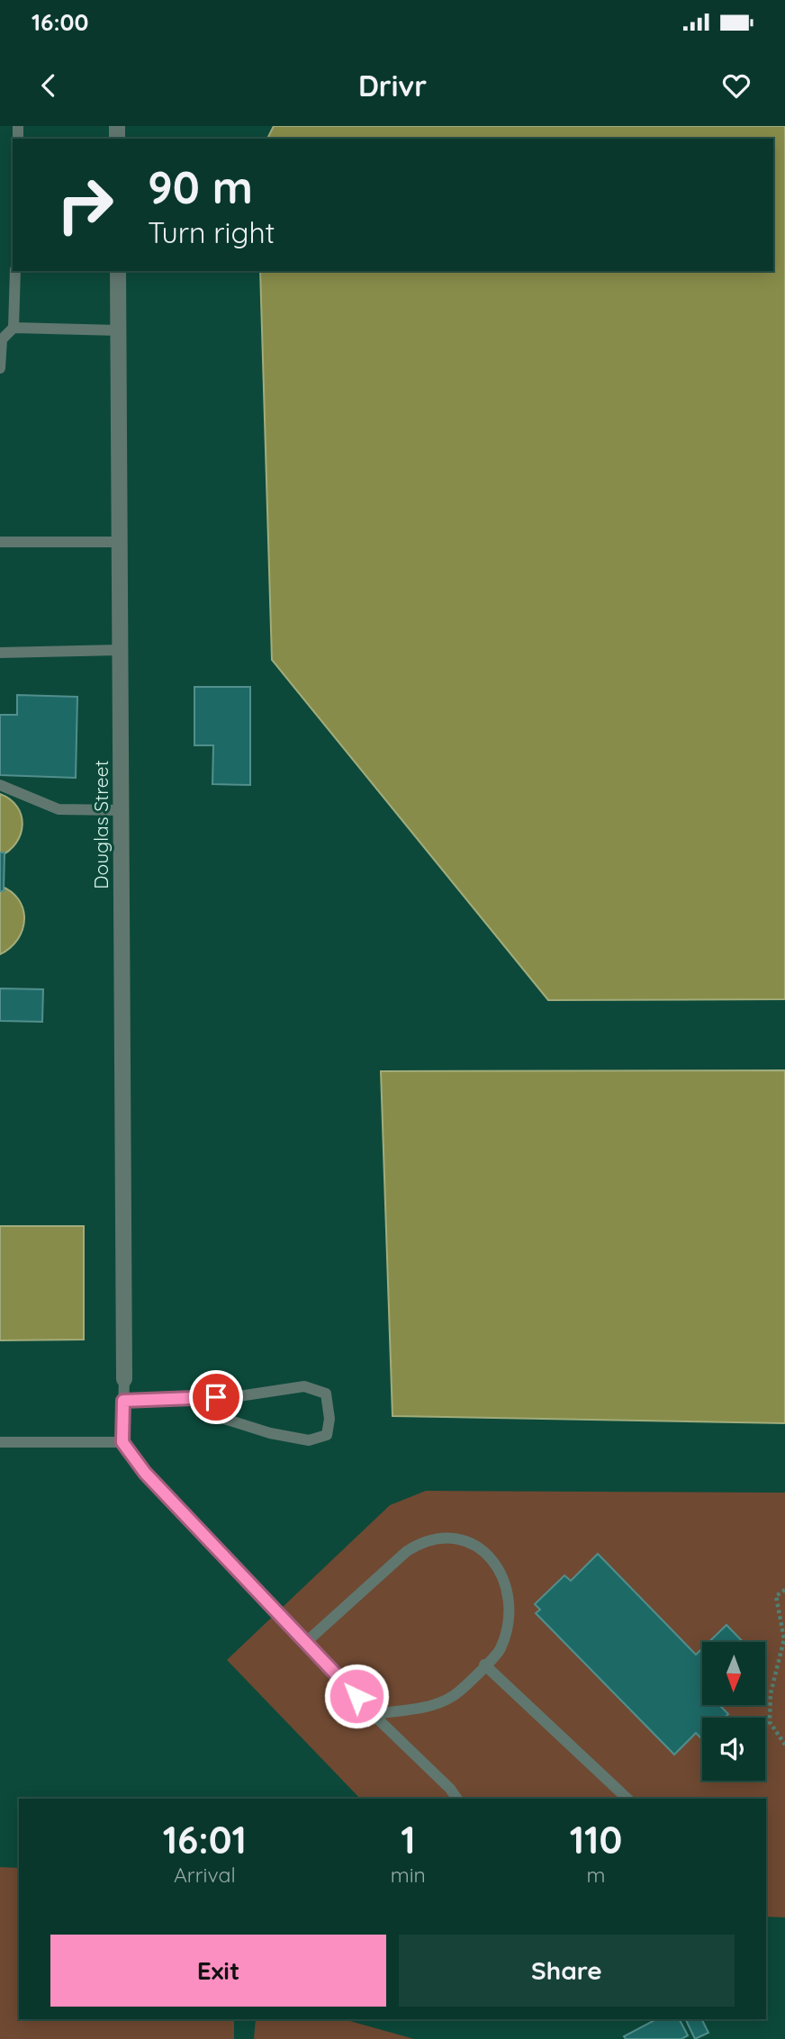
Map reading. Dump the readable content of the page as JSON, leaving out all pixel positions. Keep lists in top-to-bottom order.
{
  "streets": {
    "street": ["Douglas Street"]
  },
  "north": "bottom",
  "page": {
    "status": "16:00",
    "header": "Drivr",
    "turn": ["90 m", "Turn right"],
    "eta": [
      "16:01",
      "Arrival",
      "1",
      "min",
      "110",
      "m"
    ],
    "buttons": ["Exit", "Share"]
  }
}
